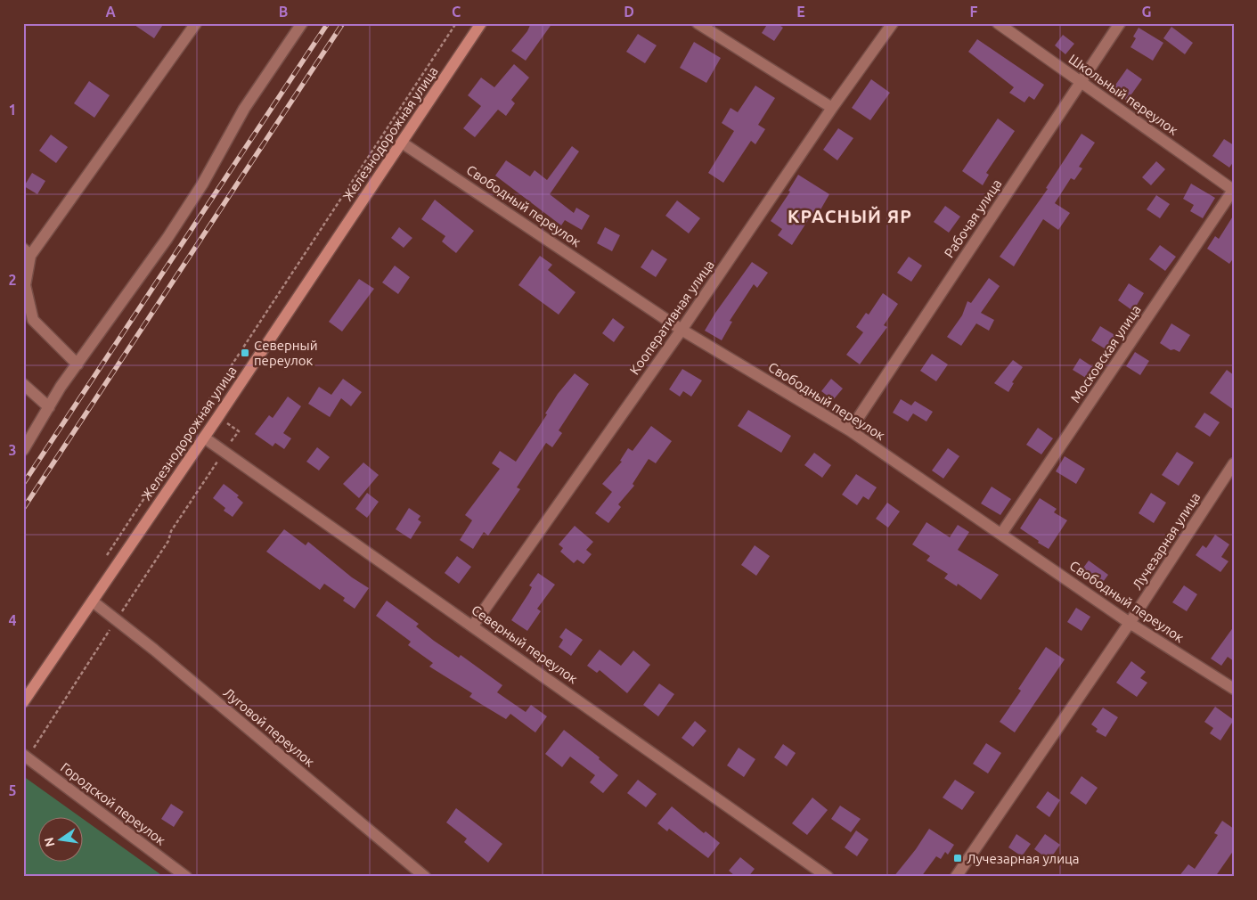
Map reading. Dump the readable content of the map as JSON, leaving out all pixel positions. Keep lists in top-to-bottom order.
{
  "streets": {
    "main road": ["Железнодорожная улица"],
    "street": [
      "Школьный переулок",
      "Свободный переулок",
      "Рабочая улица",
      "Кооперативная улица",
      "Московская улица",
      "Лучезарная улица",
      "Северный переулок",
      "Луговой переулок",
      "Городской переулок"
    ]
  },
  "crossings": [
    ["Школьный переулок", "Рабочая улица"],
    ["Школьный переулок", "Московская улица"],
    ["Железнодорожная улица", "Свободный переулок"],
    ["Железнодорожная улица", "Северный переулок"],
    ["Железнодорожная улица", "Луговой переулок"],
    ["Свободный переулок", "Рабочая улица"],
    ["Свободный переулок", "Кооперативная улица"],
    ["Свободный переулок", "Московская улица"],
    ["Свободный переулок", "Лучезарная улица"],
    ["Кооперативная улица", "Северный переулок"]
  ],
  "districts": ["КРАСНЫЙ ЯР"],
  "places": {
    "transit": ["Северный переулок", "Лучезарная улица"]
  },
  "north": "left",
  "grid": {
    "columns": [
      "A",
      "B",
      "C",
      "D",
      "E",
      "F",
      "G"
    ],
    "rows": [
      "1",
      "2",
      "3",
      "4",
      "5"
    ]
  }
}
